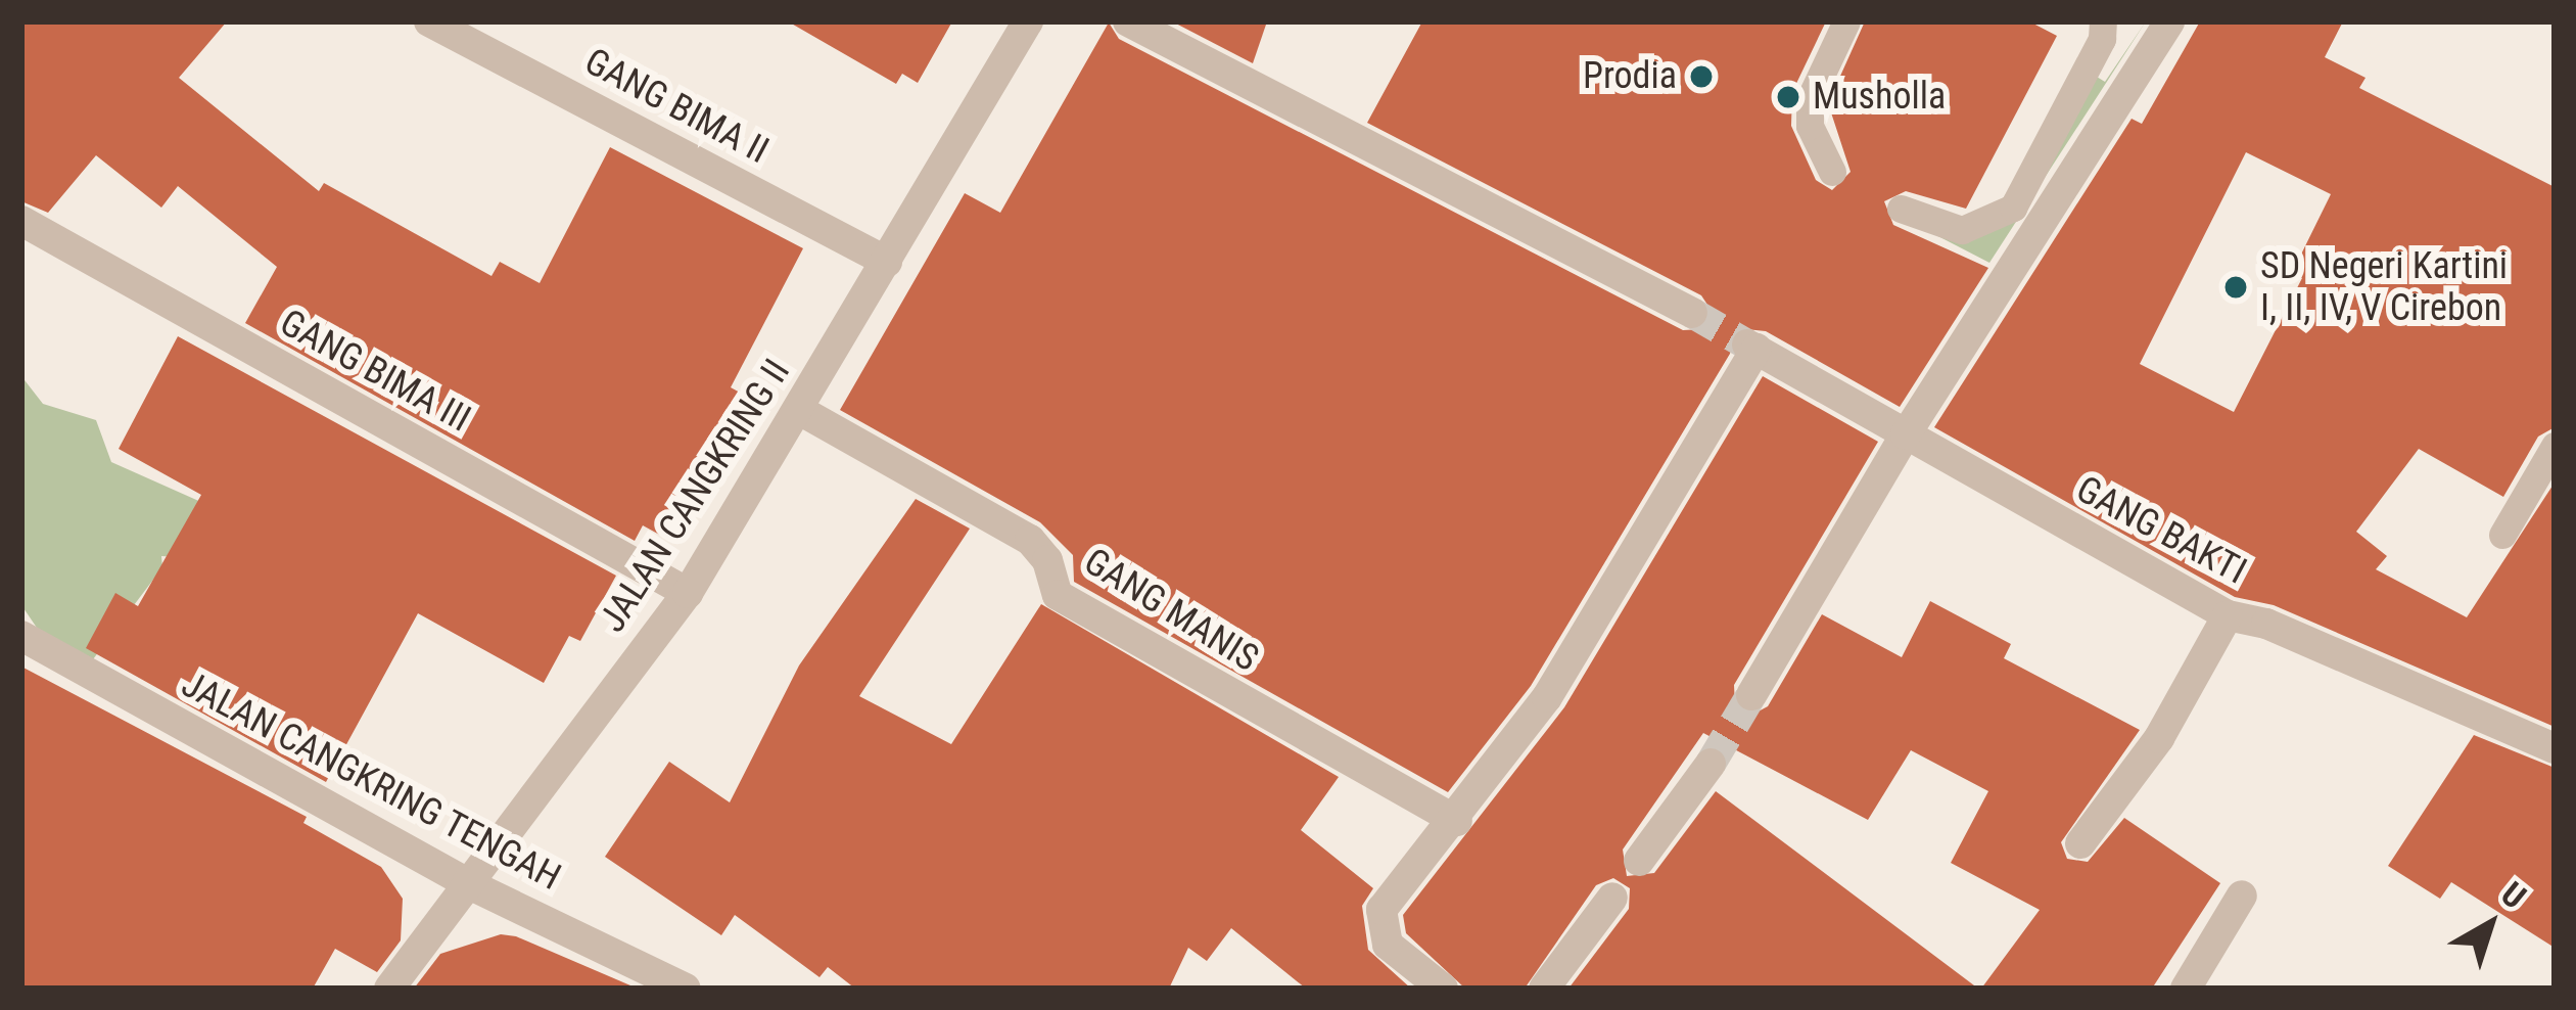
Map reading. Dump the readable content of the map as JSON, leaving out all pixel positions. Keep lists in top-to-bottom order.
{
  "streets": {
    "street": [
      "GANG BIMA II",
      "GANG BIMA III",
      "JALAN CANGKRING II",
      "GANG BAKTI",
      "GANG MANIS",
      "JALAN CANGKRING TENGAH"
    ]
  },
  "crossings": [
    ["GANG BIMA II", "JALAN CANGKRING II"],
    ["GANG BIMA III", "JALAN CANGKRING II"],
    ["JALAN CANGKRING II", "GANG MANIS"],
    ["JALAN CANGKRING II", "JALAN CANGKRING TENGAH"],
    ["GANG BAKTI", "GANG MANIS"]
  ],
  "places": ["Prodia", "Musholla", "SD Negeri Kartini I, II, IV, V Cirebon"],
  "north": "top right"
}
